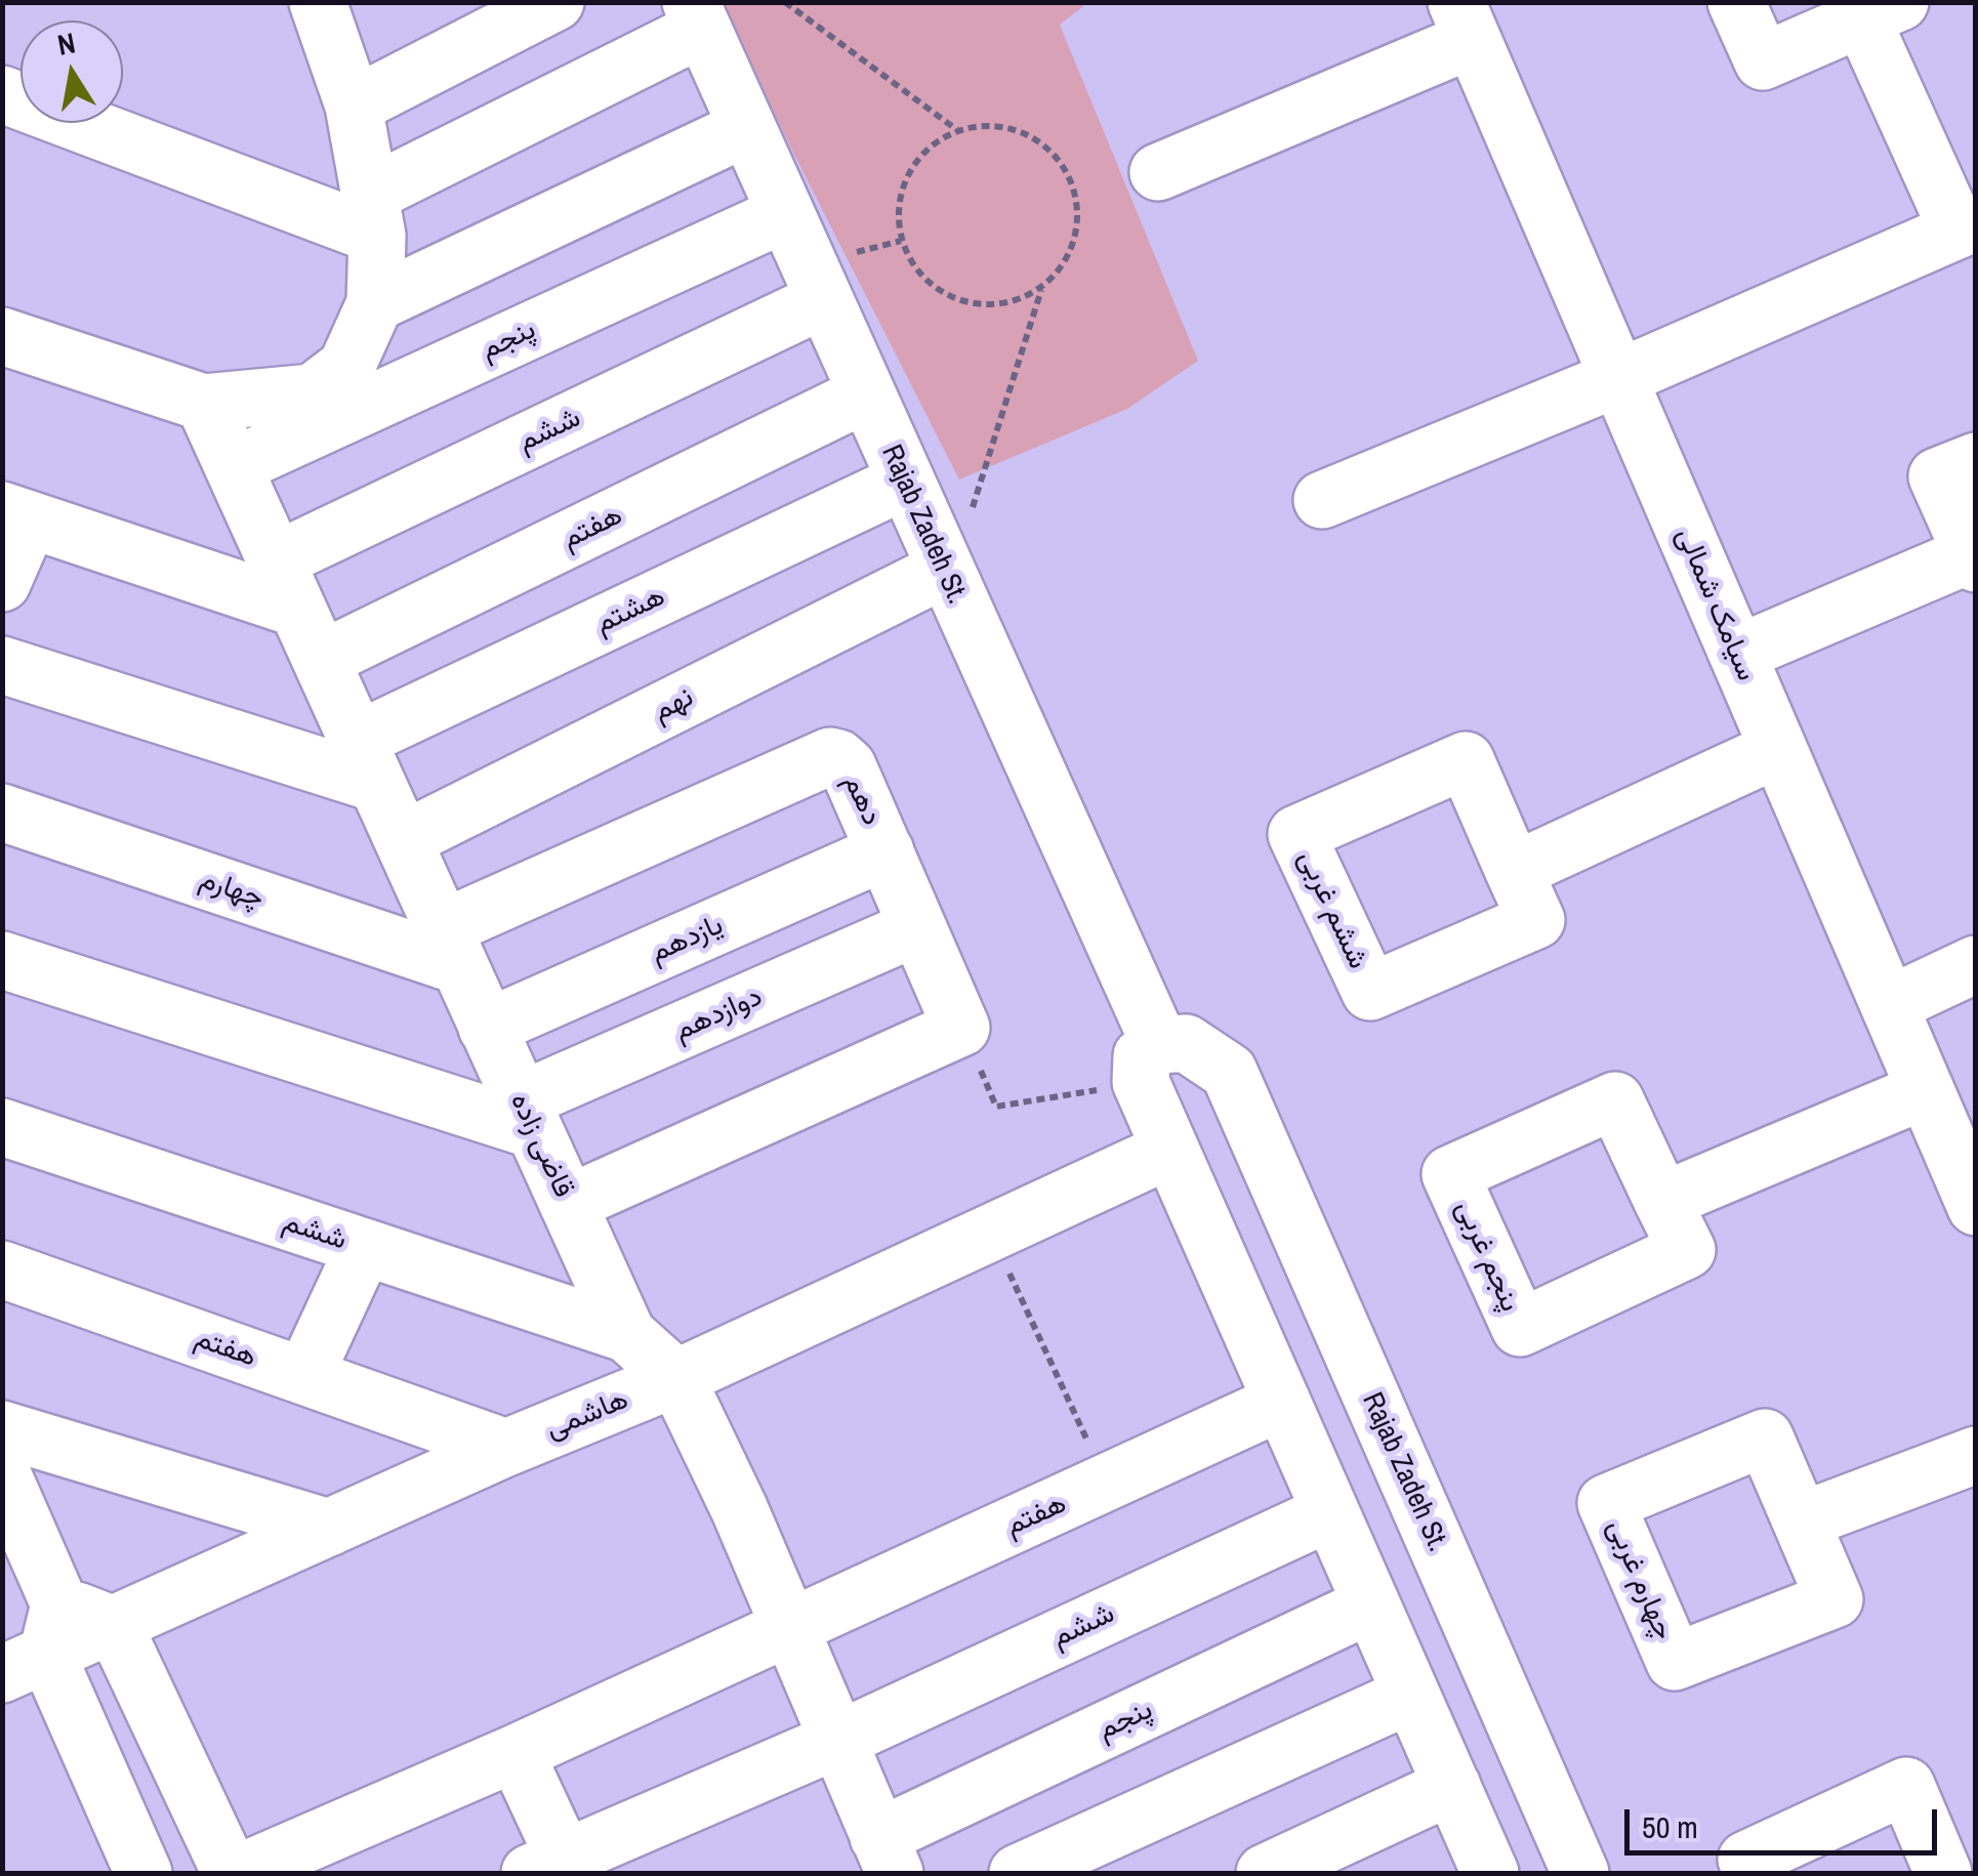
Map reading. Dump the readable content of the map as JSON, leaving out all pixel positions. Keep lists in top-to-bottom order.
{
  "streets": {
    "street": [
      "پنجم",
      "ششم",
      "Rajab Zadeh St.",
      "هفتم",
      "سیامک شمالی",
      "هشتم",
      "نهم",
      "دهم",
      "چهارم",
      "ششم غربی",
      "یازدهم",
      "دوازدهم",
      "قاضی زاده",
      "هاشمی"
    ]
  },
  "crossings": [
    ["پنجم", "Rajab Zadeh St."],
    ["پنجم", "قاضی زاده"],
    ["ششم", "Rajab Zadeh St."],
    ["ششم", "قاضی زاده"],
    ["Rajab Zadeh St.", "هفتم"],
    ["Rajab Zadeh St.", "هشتم"],
    ["Rajab Zadeh St.", "نهم"],
    ["Rajab Zadeh St.", "هاشمی"],
    ["هفتم", "قاضی زاده"],
    ["هفتم", "هاشمی"],
    ["هشتم", "نهم"],
    ["هشتم", "قاضی زاده"],
    ["نهم", "قاضی زاده"],
    ["دهم", "چهارم"],
    ["دهم", "یازدهم"],
    ["دهم", "دوازدهم"],
    ["دهم", "قاضی زاده"],
    ["چهارم", "قاضی زاده"],
    ["یازدهم", "قاضی زاده"],
    ["دوازدهم", "قاضی زاده"],
    ["قاضی زاده", "هاشمی"]
  ],
  "scale_bar": "50 m",
  "north": "top"
}
